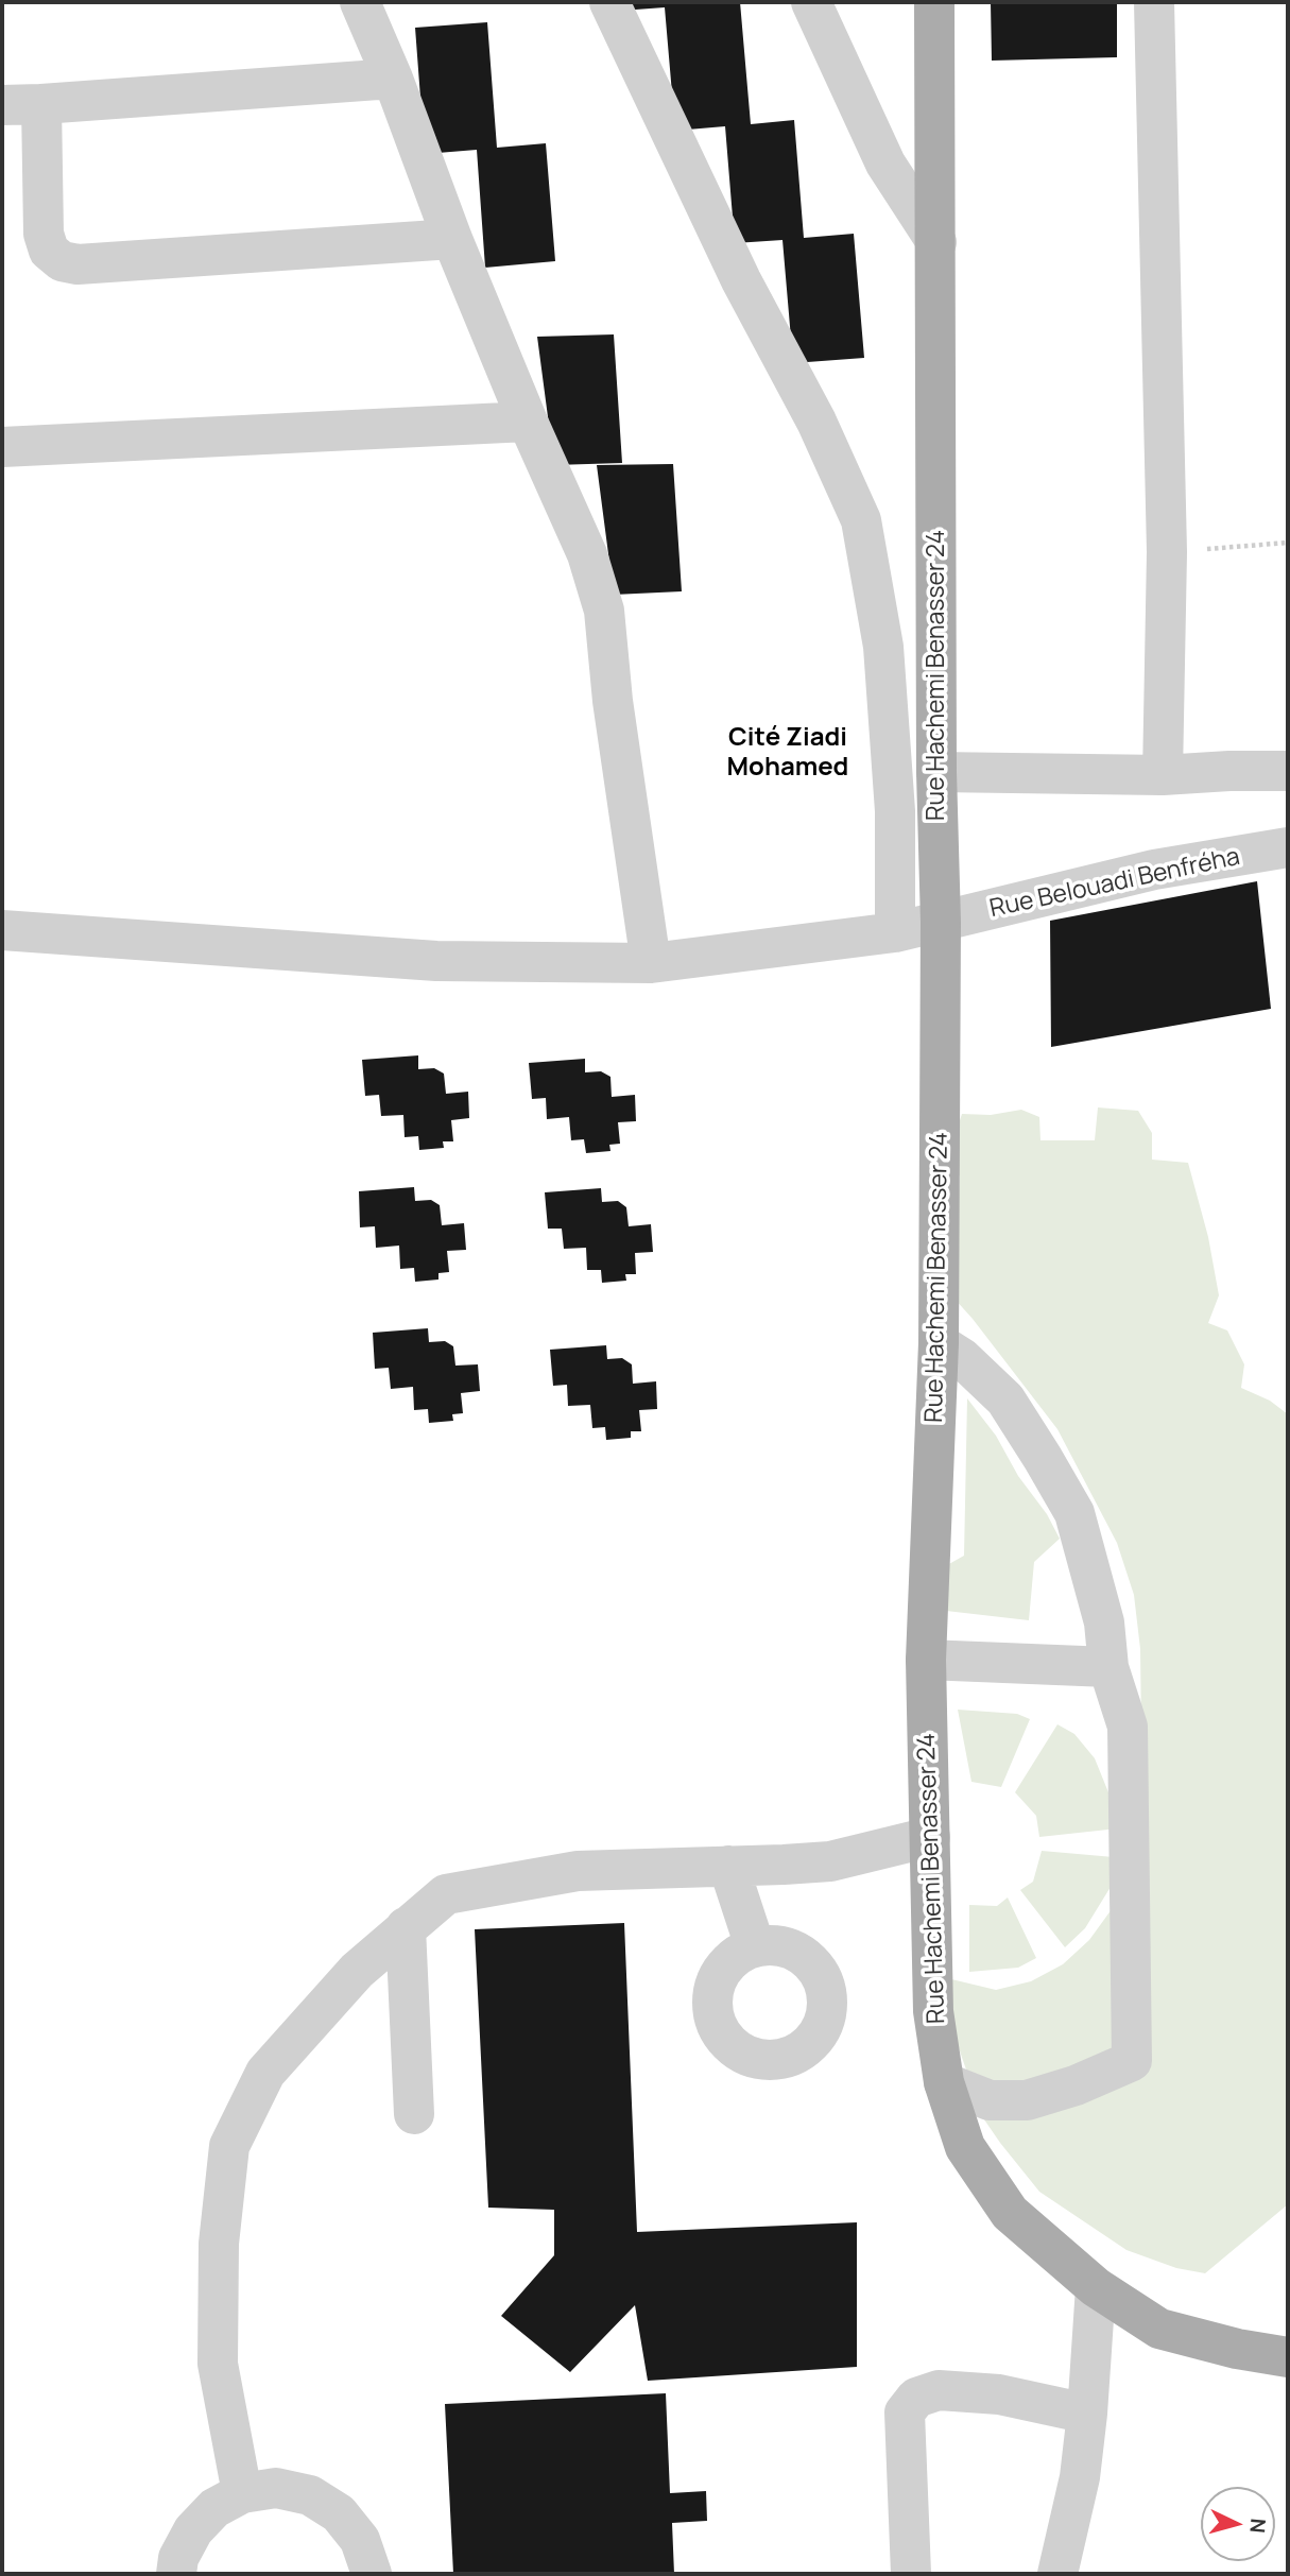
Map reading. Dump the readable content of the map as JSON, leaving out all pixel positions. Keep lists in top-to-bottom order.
{
  "streets": {
    "main road": ["Rue Hachemi Benasser 24"],
    "street": ["Rue Belouadi Benfréha"]
  },
  "crossings": [
    ["Rue Hachemi Benasser 24", "Rue Belouadi Benfréha"]
  ],
  "districts": ["Cité Ziadi Mohamed"],
  "north": "right"
}
